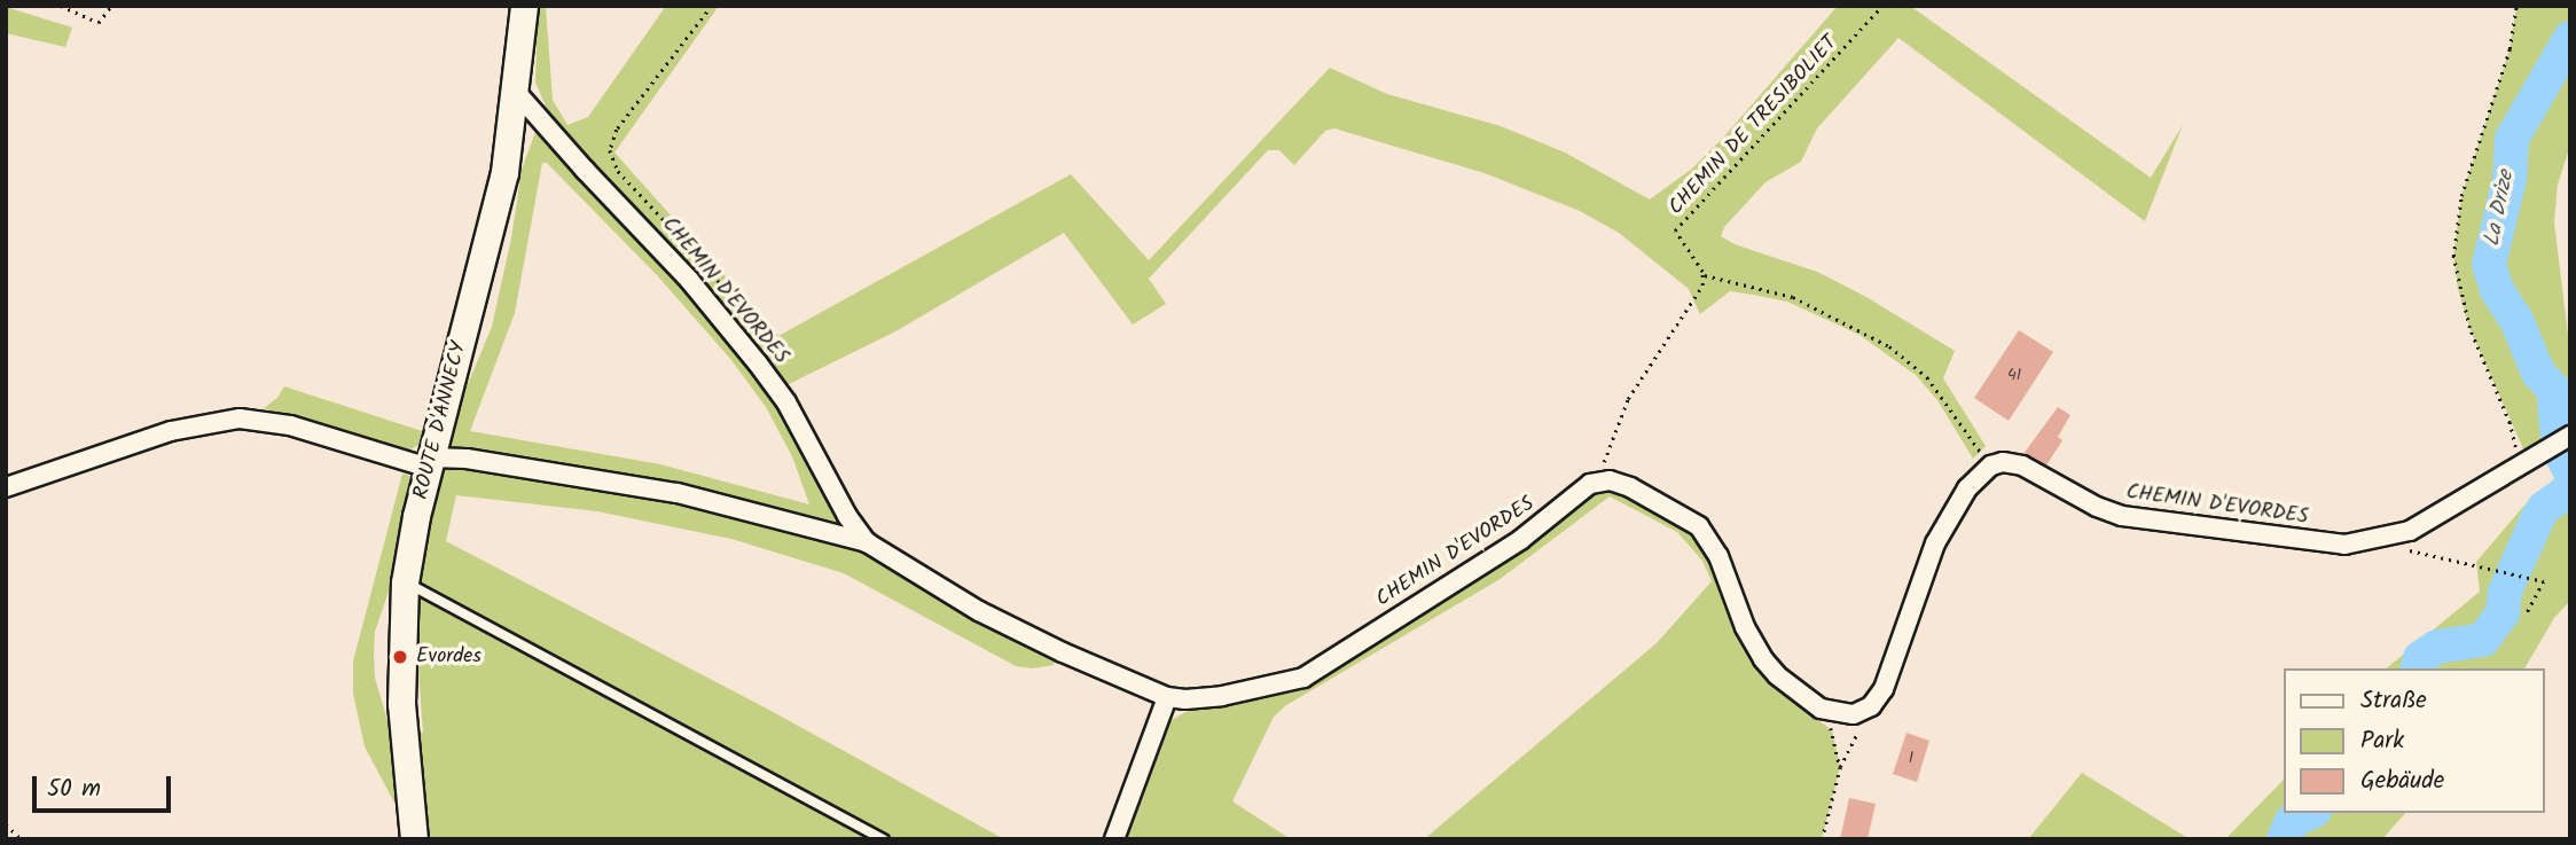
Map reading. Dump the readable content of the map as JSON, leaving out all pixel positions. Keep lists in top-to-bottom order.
{
  "streets": {
    "main road": ["ROUTE D'ANNECY"],
    "street": ["CHEMIN D'EVORDES"],
    "path": ["CHEMIN DE TRESIBOLIET"]
  },
  "crossings": [
    ["CHEMIN D'EVORDES", "ROUTE D'ANNECY"]
  ],
  "water": ["La Drize"],
  "places": ["Evordes"],
  "house_numbers": ["41", "1"],
  "legend": ["Straße", "Park", "Gebäude"],
  "scale_bar": "50 m"
}
